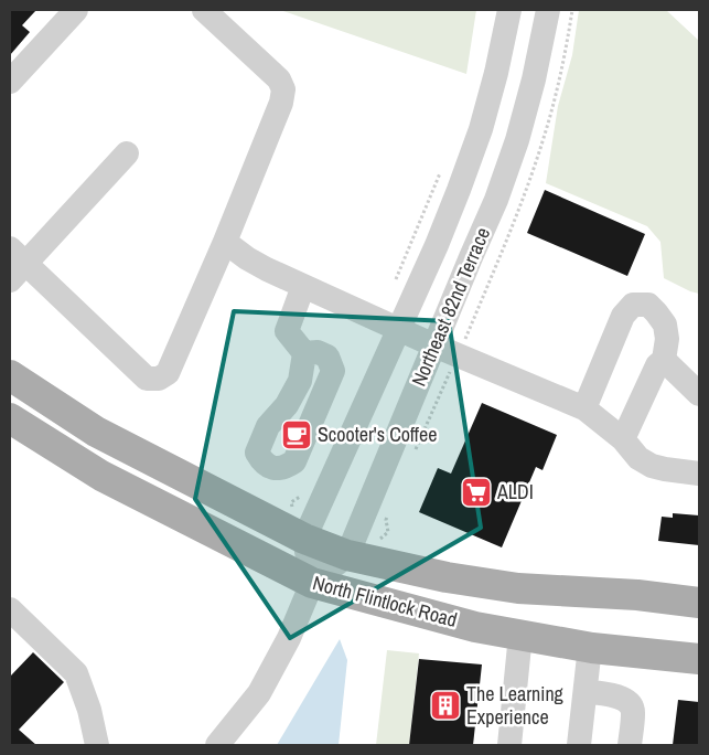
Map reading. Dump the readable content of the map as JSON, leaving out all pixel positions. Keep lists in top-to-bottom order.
{
  "streets": {
    "main road": ["North Flintlock Road"],
    "street": ["Northeast 82nd Terrace"]
  },
  "crossings": [
    ["Northeast 82nd Terrace", "North Flintlock Road"]
  ],
  "places": {
    "cafe": ["Scooter's Coffee"],
    "supermarket": ["ALDI"],
    "building": ["The Learning Experience"]
  }
}
